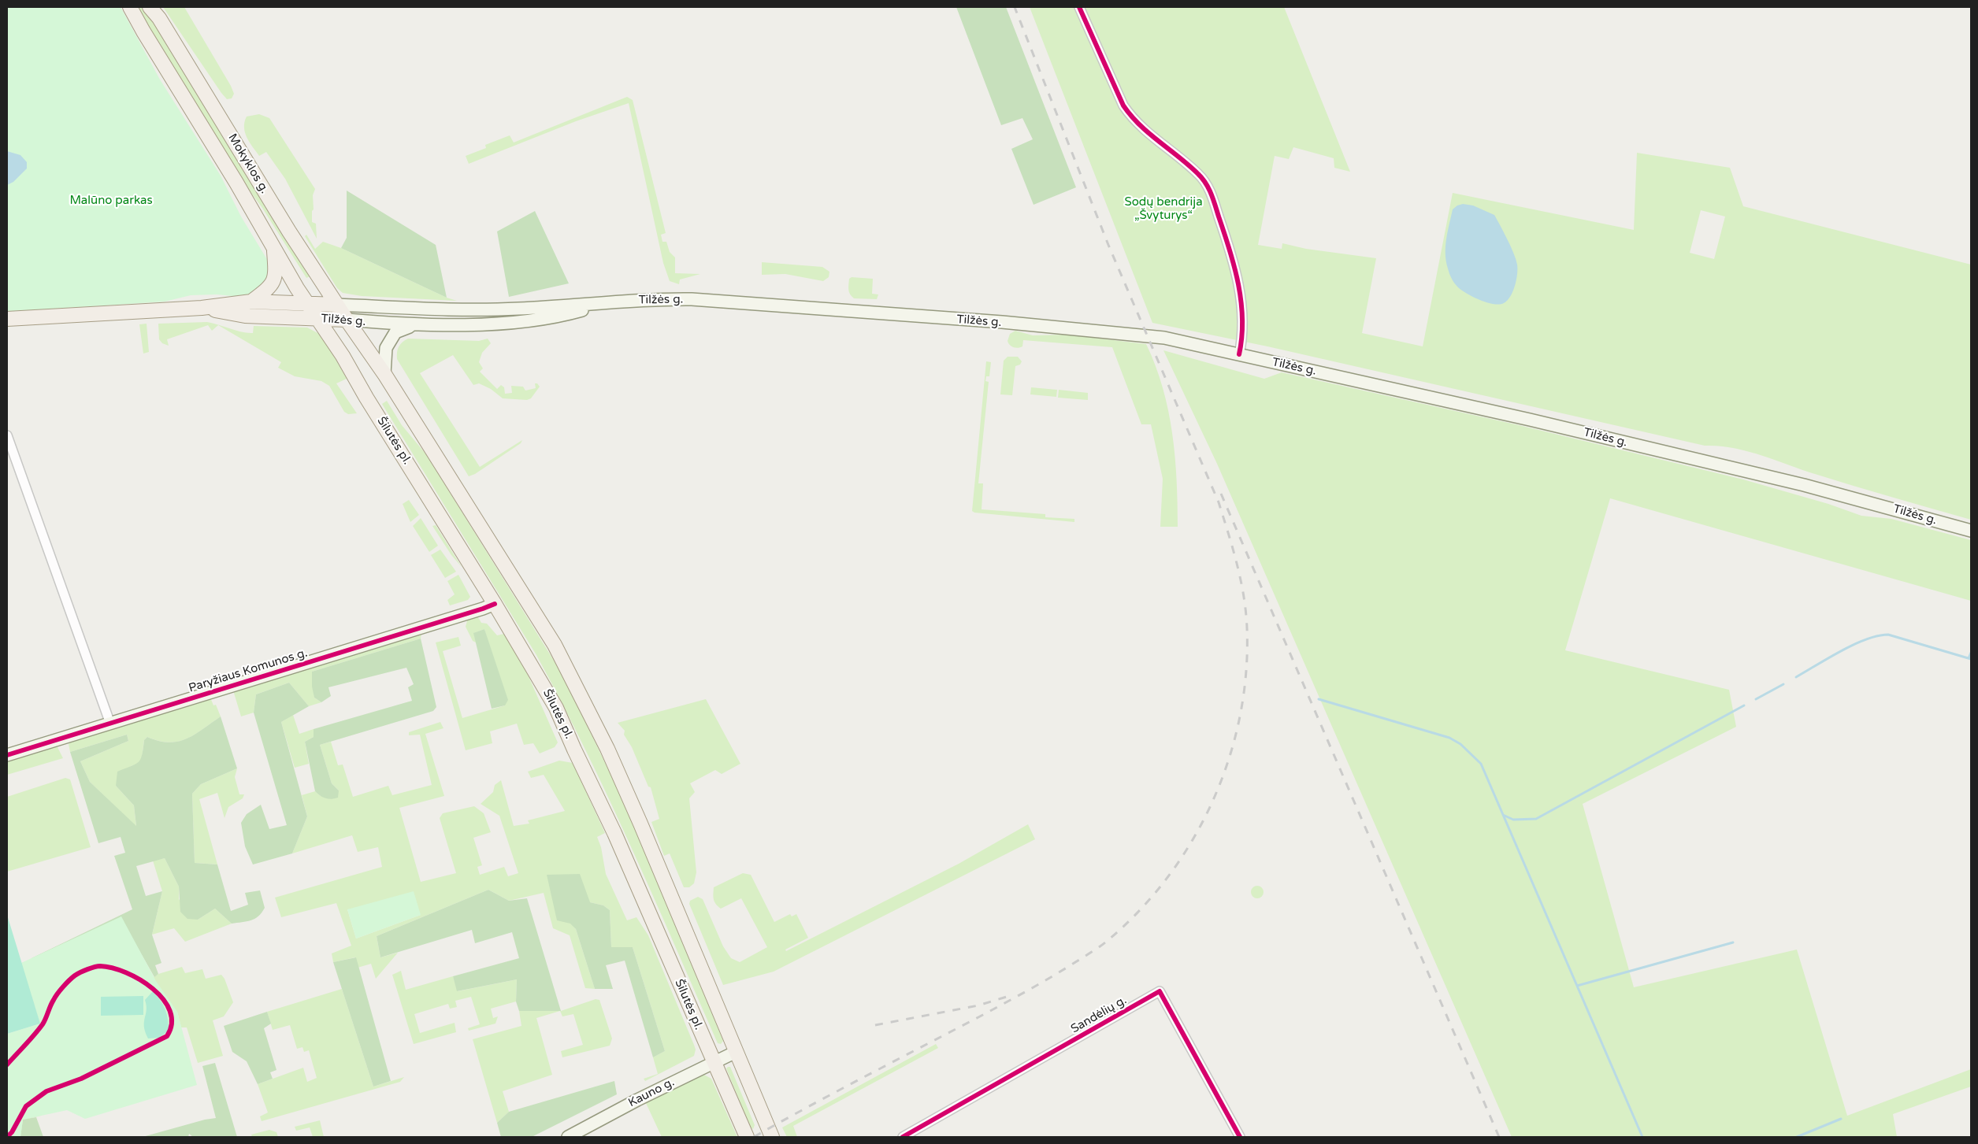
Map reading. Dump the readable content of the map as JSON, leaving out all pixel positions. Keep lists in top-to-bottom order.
{
  "streets": {
    "main road": [
      "Mokyklos g.",
      "Tilžės g.",
      "Šilutės pl.",
      "Paryžiaus Komunos g.",
      "Kauno g."
    ],
    "street": ["Sandėlių g."]
  },
  "crossings": [
    ["Mokyklos g.", "Tilžės g."],
    ["Mokyklos g.", "Šilutės pl."],
    ["Tilžės g.", "Šilutės pl."],
    ["Šilutės pl.", "Paryžiaus Komunos g."],
    ["Šilutės pl.", "Kauno g."]
  ],
  "parks": ["Malūno parkas", "Sodų bendrija „Švyturys“"]
}
